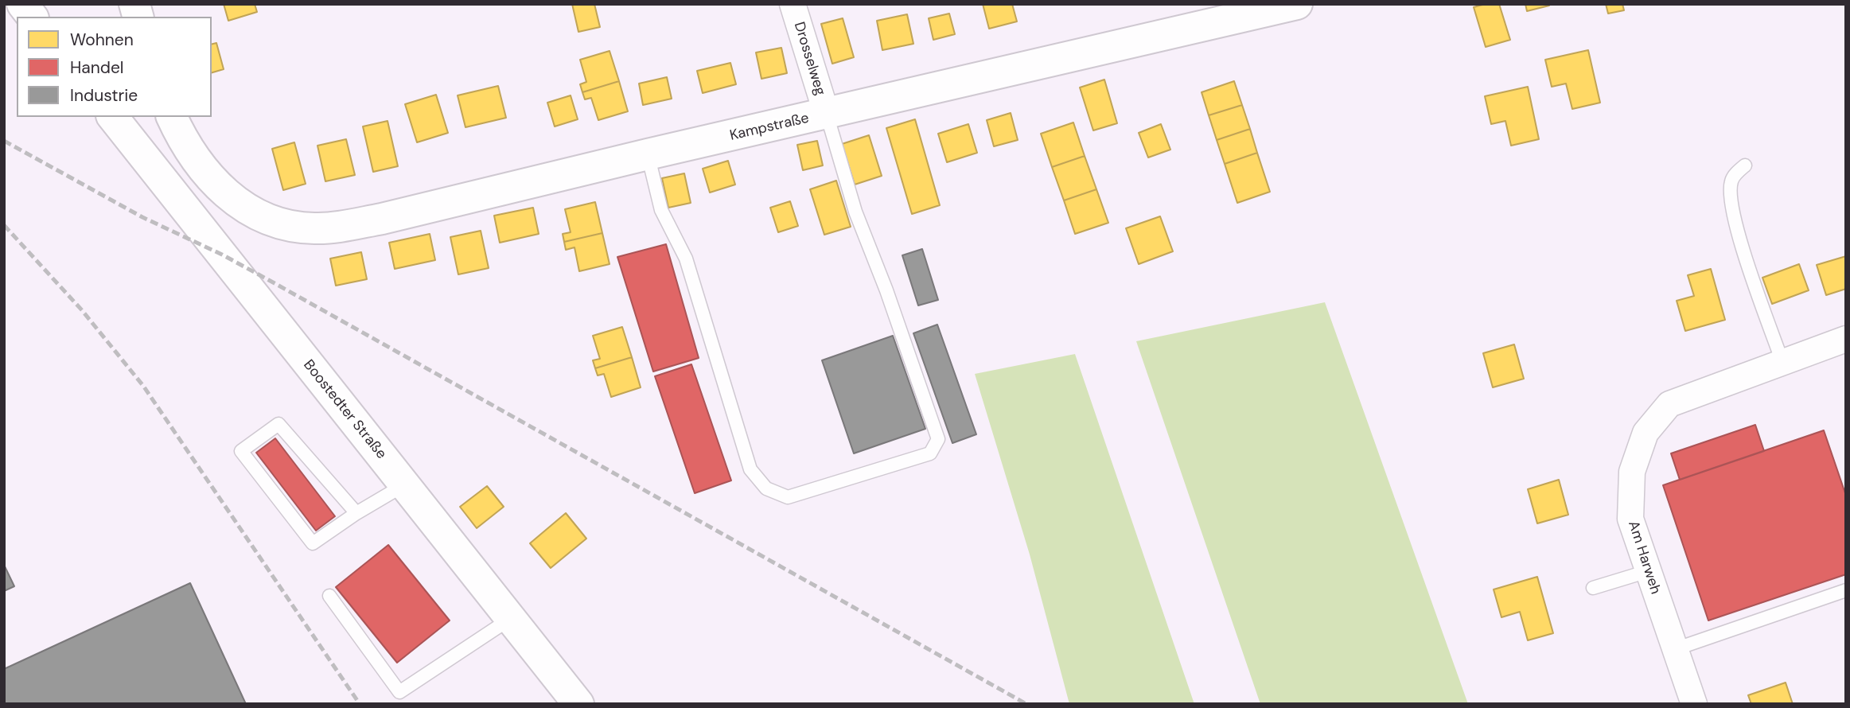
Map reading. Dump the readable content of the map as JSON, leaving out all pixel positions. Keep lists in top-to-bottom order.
{
  "streets": {
    "street": [
      "Drosselweg",
      "Kampstraße",
      "Boostedter Straße",
      "Am Harweh"
    ]
  },
  "crossings": [
    ["Drosselweg", "Kampstraße"]
  ],
  "legend": ["Wohnen", "Handel", "Industrie"]
}
